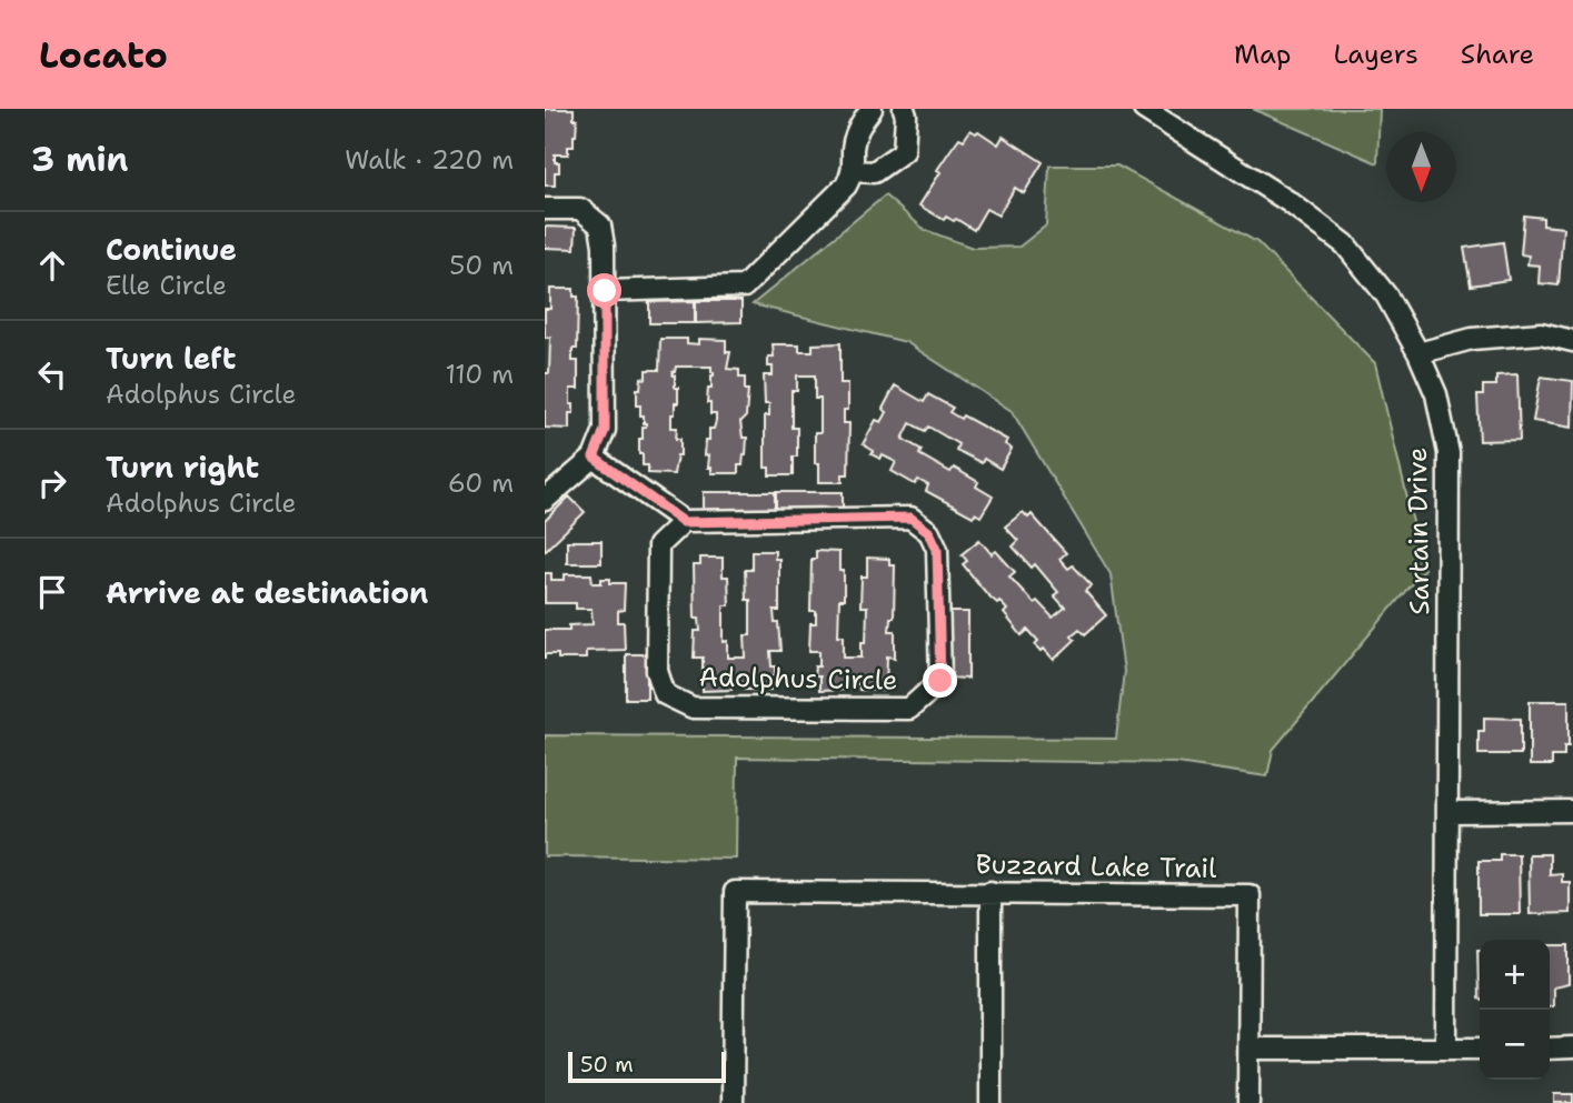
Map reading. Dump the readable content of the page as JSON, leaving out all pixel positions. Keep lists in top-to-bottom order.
{
  "streets": {
    "street": ["Sartain Drive", "Adolphus Circle", "Buzzard Lake Trail"]
  },
  "scale_bar": "50 m",
  "north": "bottom",
  "page": {
    "header": "Locato",
    "nav": ["Map", "Layers", "Share"],
    "heading": ["3 min", "Walk · 220 m"],
    "list": [
      ["Continue", "Elle Circle", "50 m"],
      ["Turn left", "Adolphus Circle", "110 m"],
      ["Turn right", "Adolphus Circle", "60 m"],
      "Arrive at destination"
    ],
    "map_buttons": ["+", "−"],
    "scale": "50 m"
  }
}
